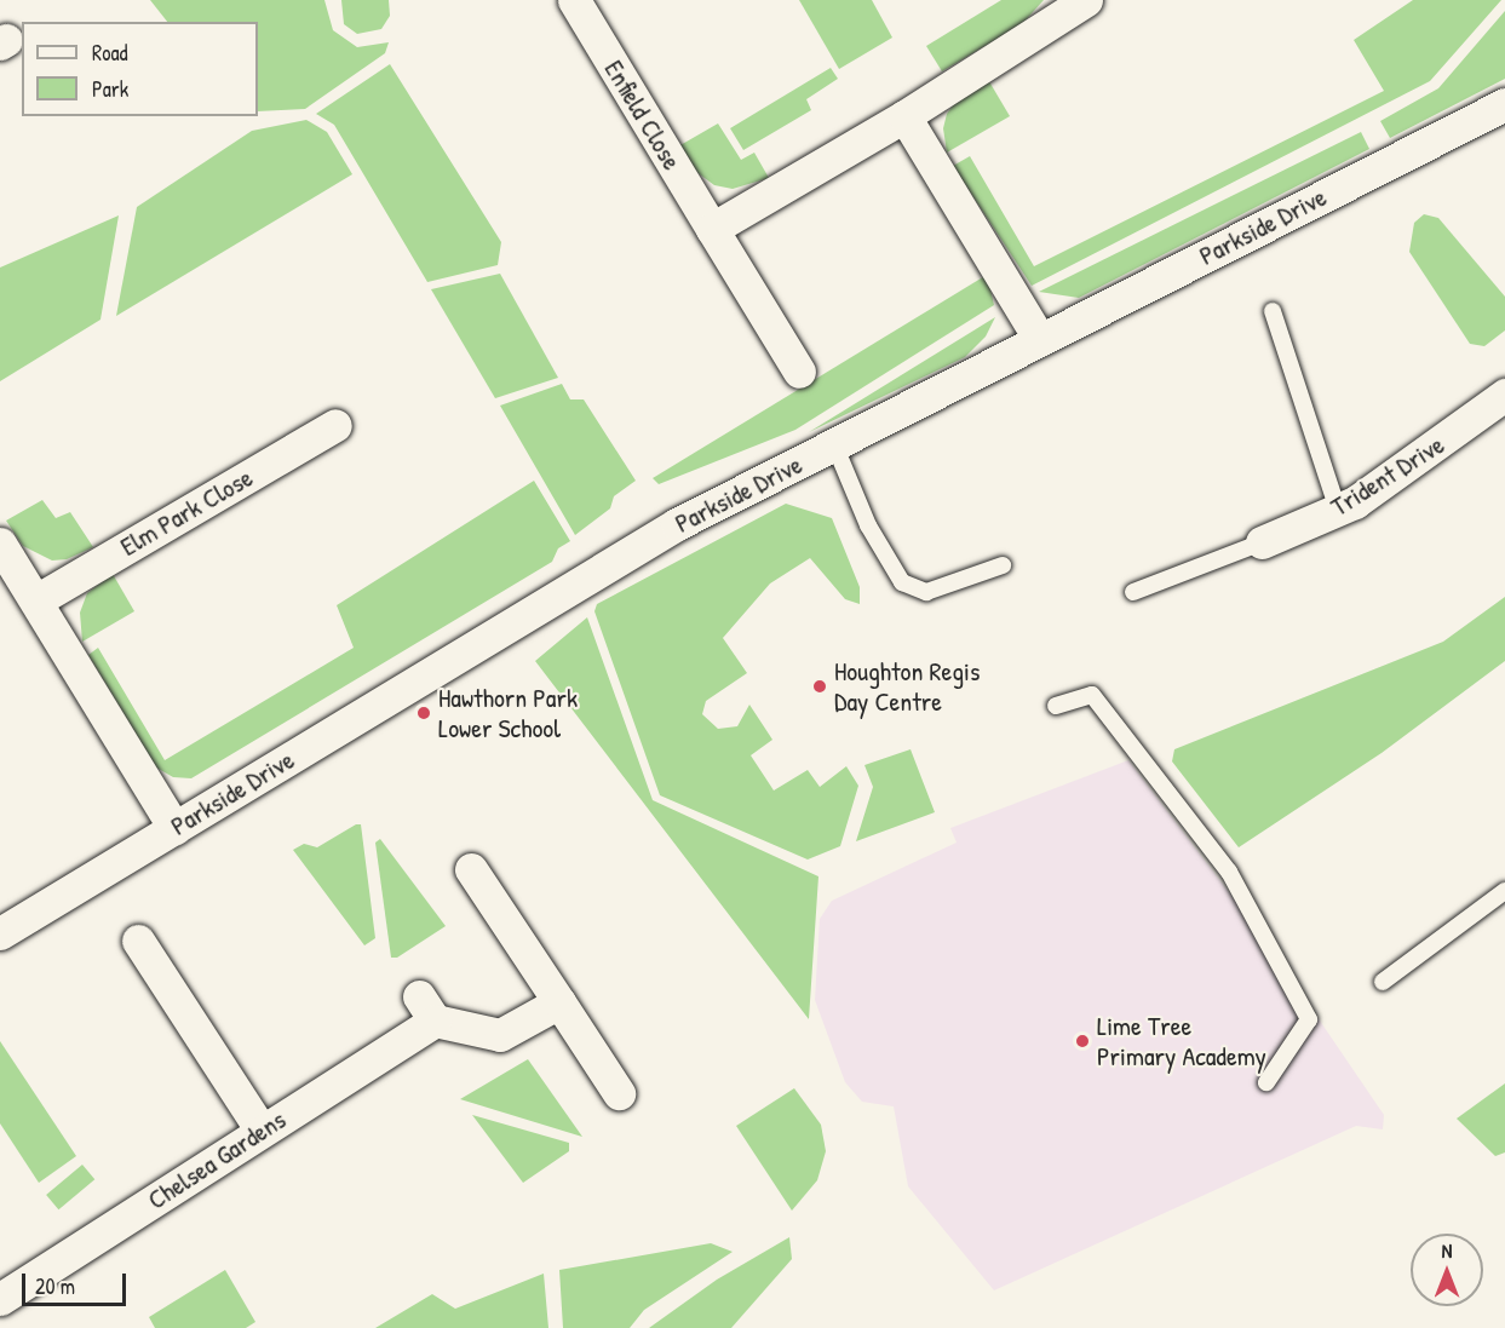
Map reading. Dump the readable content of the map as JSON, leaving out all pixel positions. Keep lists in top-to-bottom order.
{
  "streets": {
    "street": [
      "Enfield Close",
      "Parkside Drive",
      "Trident Drive",
      "Elm Park Close",
      "Chelsea Gardens"
    ]
  },
  "places": ["Houghton Regis Day Centre", "Hawthorn Park Lower School", "Lime Tree Primary Academy"],
  "legend": ["Road", "Park"],
  "scale_bar": "20 m",
  "north": "top"
}
